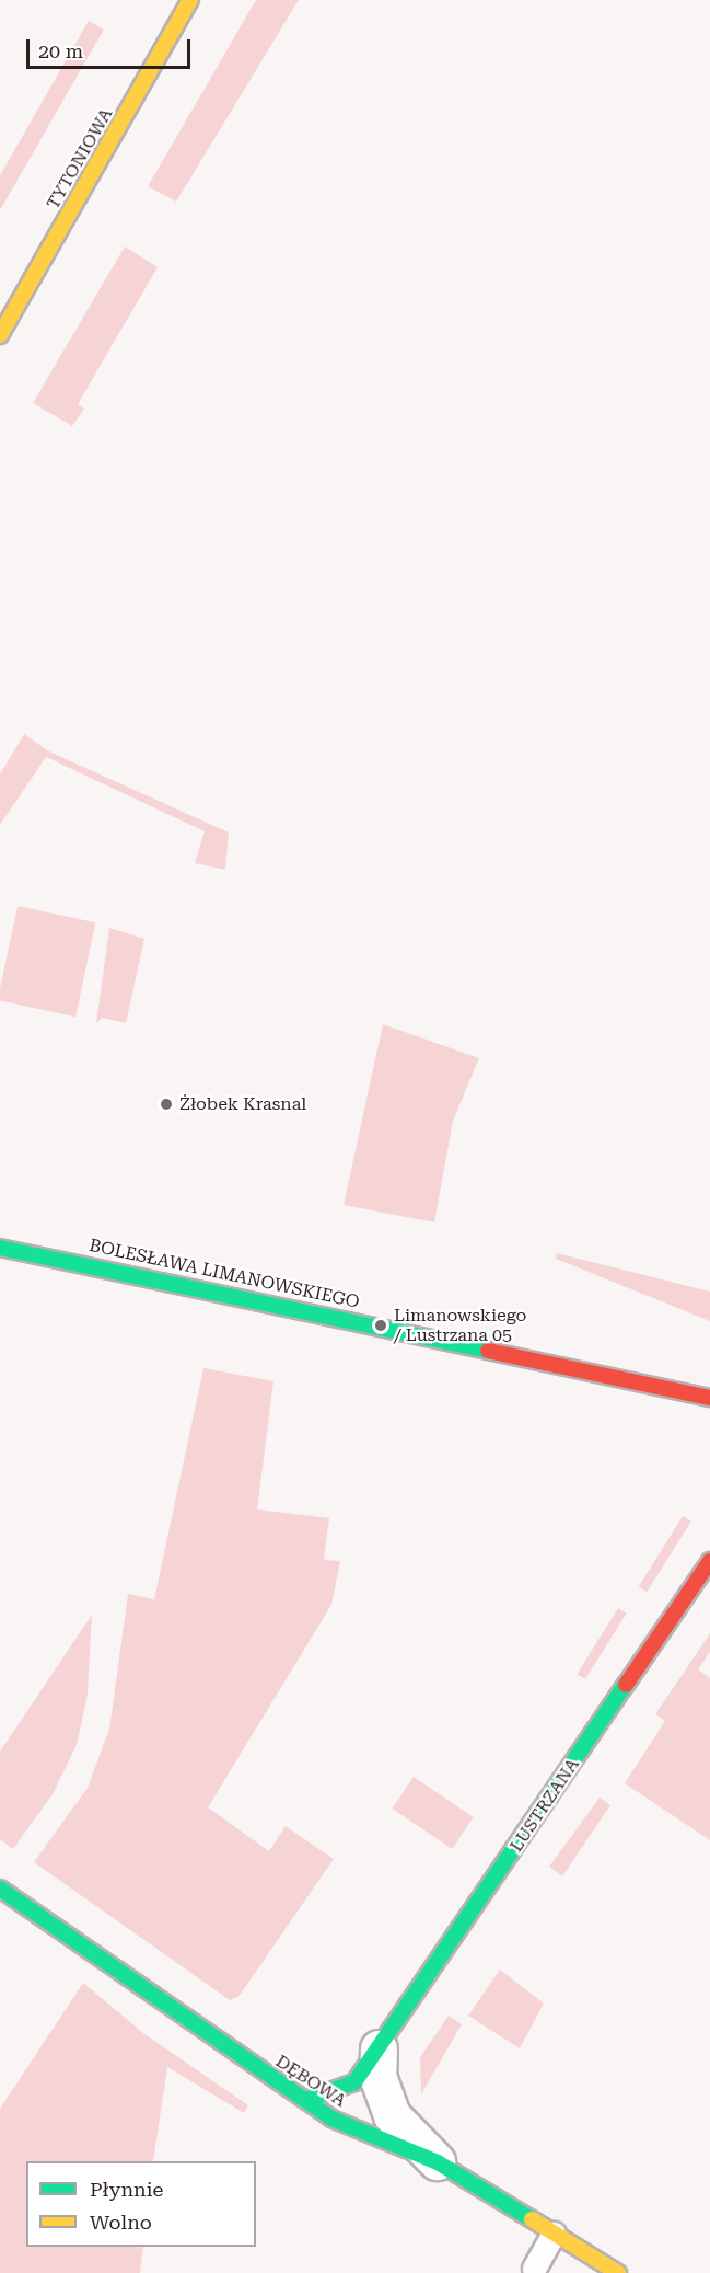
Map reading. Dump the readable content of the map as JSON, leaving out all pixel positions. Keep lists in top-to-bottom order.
{
  "streets": {
    "street": [
      "TYTONIOWA",
      "BOLESŁAWA LIMANOWSKIEGO",
      "LUSTRZANA",
      "DĘBOWA"
    ]
  },
  "crossings": [
    ["LUSTRZANA", "DĘBOWA"]
  ],
  "places": ["Żłobek Krasnal", "Limanowskiego / Lustrzana 05"],
  "legend": ["Płynnie", "Wolno"],
  "scale_bar": "20 m"
}
